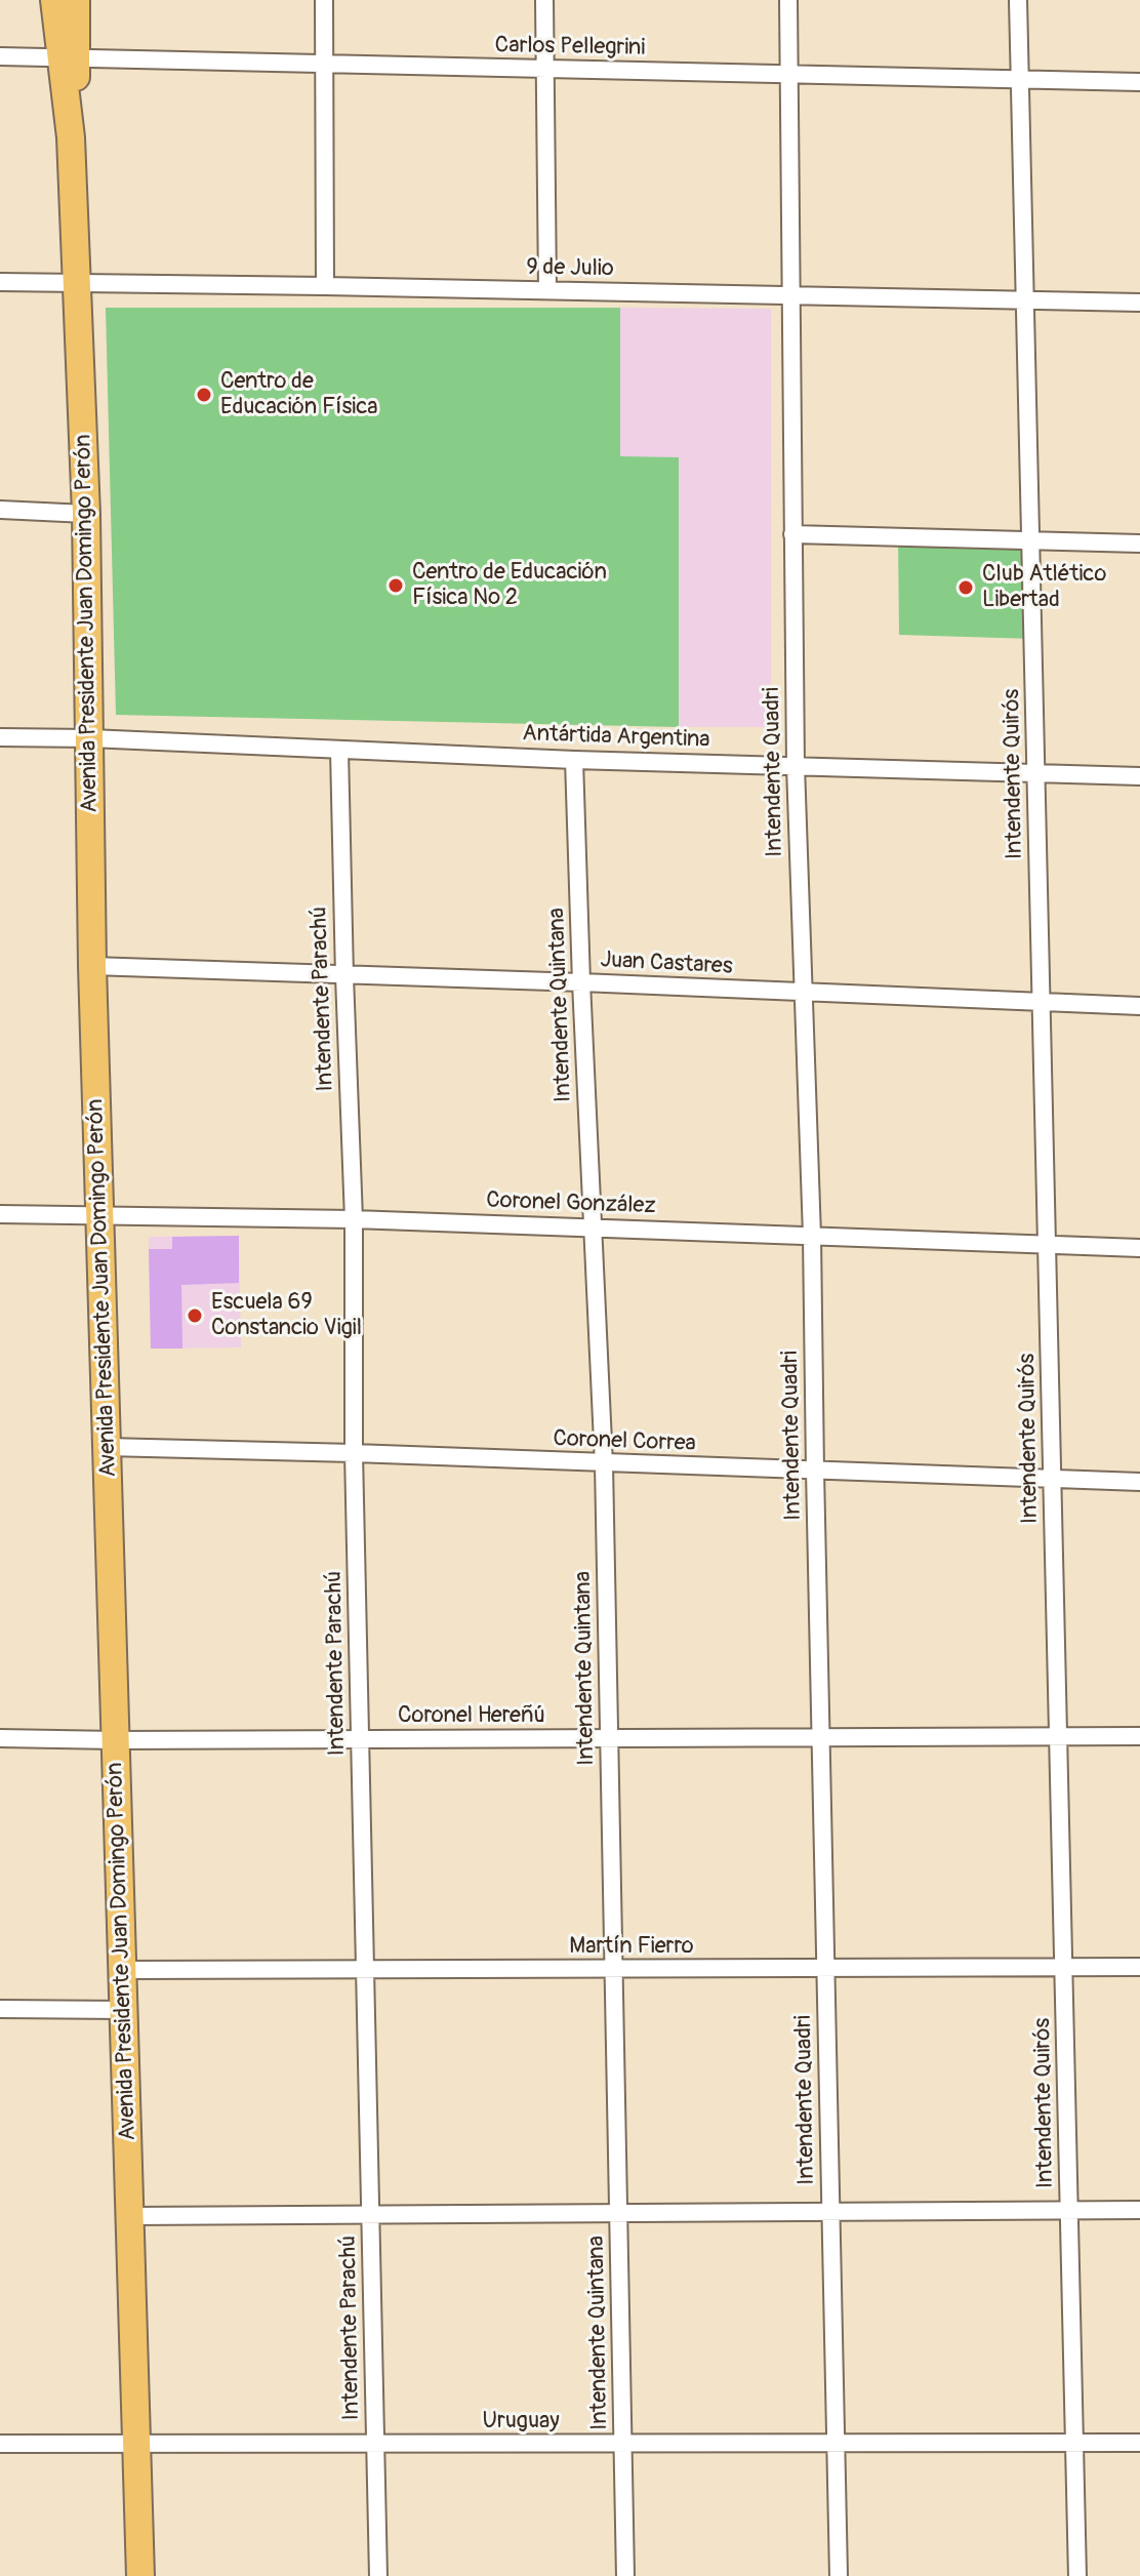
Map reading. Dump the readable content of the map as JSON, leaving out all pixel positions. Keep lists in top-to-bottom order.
{
  "streets": {
    "highway": ["Avenida Presidente Juan Domingo Perón"],
    "street": [
      "Carlos Pellegrini",
      "9 de Julio",
      "Antártida Argentina",
      "Intendente Quadri",
      "Intendente Quirós",
      "Juan Castares",
      "Intendente Parachú",
      "Intendente Quintana",
      "Coronel González",
      "Coronel Correa",
      "Coronel Hereñú",
      "Martín Fierro",
      "Uruguay"
    ]
  },
  "crossings": [
    ["Carlos Pellegrini", "Avenida Presidente Juan Domingo Perón"],
    ["Carlos Pellegrini", "Intendente Quadri"],
    ["Carlos Pellegrini", "Intendente Quirós"],
    ["9 de Julio", "Avenida Presidente Juan Domingo Perón"],
    ["9 de Julio", "Intendente Quadri"],
    ["9 de Julio", "Intendente Quirós"],
    ["Avenida Presidente Juan Domingo Perón", "Antártida Argentina"],
    ["Avenida Presidente Juan Domingo Perón", "Juan Castares"],
    ["Avenida Presidente Juan Domingo Perón", "Coronel González"],
    ["Avenida Presidente Juan Domingo Perón", "Coronel Correa"],
    ["Avenida Presidente Juan Domingo Perón", "Coronel Hereñú"],
    ["Avenida Presidente Juan Domingo Perón", "Martín Fierro"],
    ["Avenida Presidente Juan Domingo Perón", "Uruguay"],
    ["Antártida Argentina", "Intendente Quadri"],
    ["Antártida Argentina", "Intendente Quirós"],
    ["Antártida Argentina", "Intendente Parachú"],
    ["Antártida Argentina", "Intendente Quintana"],
    ["Intendente Quadri", "Juan Castares"],
    ["Intendente Quadri", "Coronel González"],
    ["Intendente Quadri", "Coronel Correa"],
    ["Intendente Quadri", "Coronel Hereñú"],
    ["Intendente Quadri", "Martín Fierro"],
    ["Intendente Quadri", "Uruguay"],
    ["Intendente Quirós", "Juan Castares"],
    ["Intendente Quirós", "Coronel González"],
    ["Intendente Quirós", "Coronel Correa"],
    ["Intendente Quirós", "Coronel Hereñú"],
    ["Intendente Quirós", "Martín Fierro"],
    ["Intendente Quirós", "Uruguay"],
    ["Juan Castares", "Intendente Parachú"],
    ["Juan Castares", "Intendente Quintana"],
    ["Intendente Parachú", "Coronel González"],
    ["Intendente Parachú", "Coronel Correa"],
    ["Intendente Parachú", "Coronel Hereñú"],
    ["Intendente Parachú", "Martín Fierro"],
    ["Intendente Parachú", "Uruguay"],
    ["Intendente Quintana", "Coronel González"],
    ["Intendente Quintana", "Coronel Correa"],
    ["Intendente Quintana", "Coronel Hereñú"],
    ["Intendente Quintana", "Martín Fierro"],
    ["Intendente Quintana", "Uruguay"]
  ],
  "places": [
    "Centro de Educación Física",
    "Centro de Educación Física Nº 2",
    "Club Atlético Libertad",
    "Escuela 69 Constancio Vigil"
  ]
}
